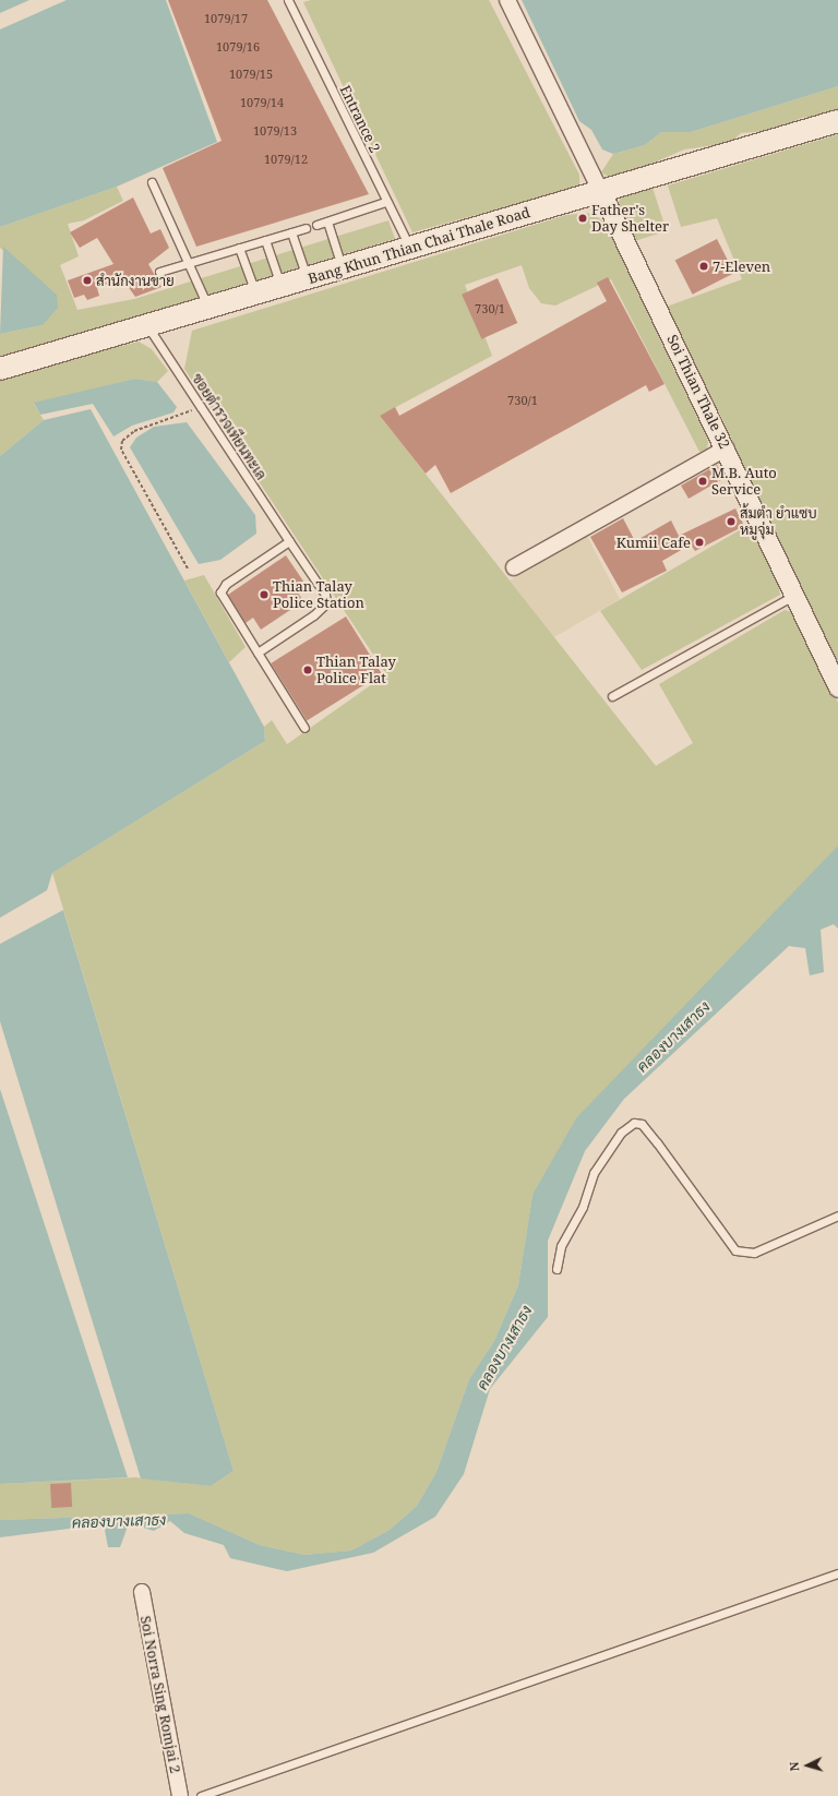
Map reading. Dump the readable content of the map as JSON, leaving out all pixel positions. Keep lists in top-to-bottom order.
{
  "streets": {
    "main road": ["Bang Khun Thian Chai Thale Road"],
    "street": ["Soi Thian Thale 32", "Soi Norra Sing Romjai 2"],
    "lane": ["Entrance 2", "ซอยตำรวจเทียนทะเล"]
  },
  "crossings": [
    ["Entrance 2", "Bang Khun Thian Chai Thale Road"],
    ["Bang Khun Thian Chai Thale Road", "Soi Thian Thale 32"],
    ["Bang Khun Thian Chai Thale Road", "ซอยตำรวจเทียนทะเล"]
  ],
  "water": ["คลองบางเสาธง"],
  "places": [
    "Father's Day Shelter",
    "7-Eleven",
    "สำนักงานขาย",
    "M.B. Auto Service",
    "ส้มตำ ยำแซบ หมูจุ่ม",
    "Kumii Cafe",
    "Thian Talay Police Station",
    "Thian Talay Police Flat"
  ],
  "house_numbers": [
    "1079/17",
    "1079/16",
    "1079/15",
    "1079/14",
    "1079/13",
    "1079/12",
    "730/1",
    "730/1"
  ],
  "north": "left"
}
